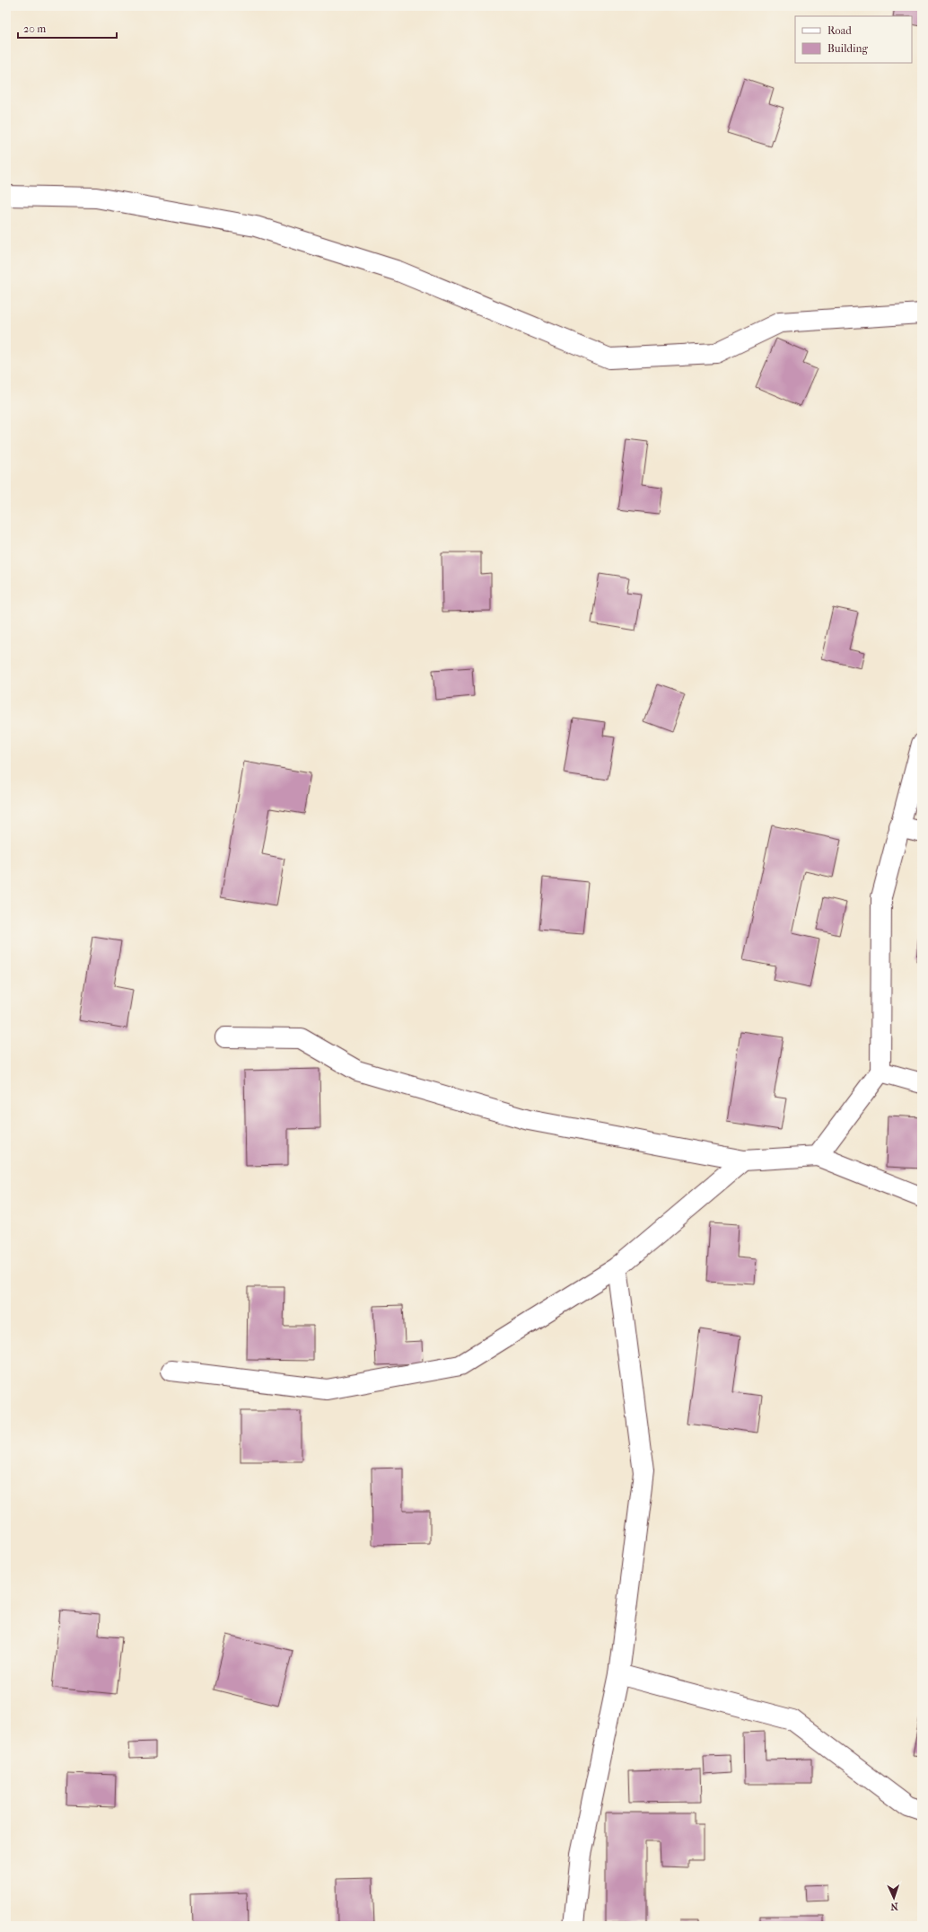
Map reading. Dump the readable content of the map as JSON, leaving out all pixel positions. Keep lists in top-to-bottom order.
{
  "legend": ["Road", "Building"],
  "scale_bar": "20 m",
  "north": "bottom"
}
